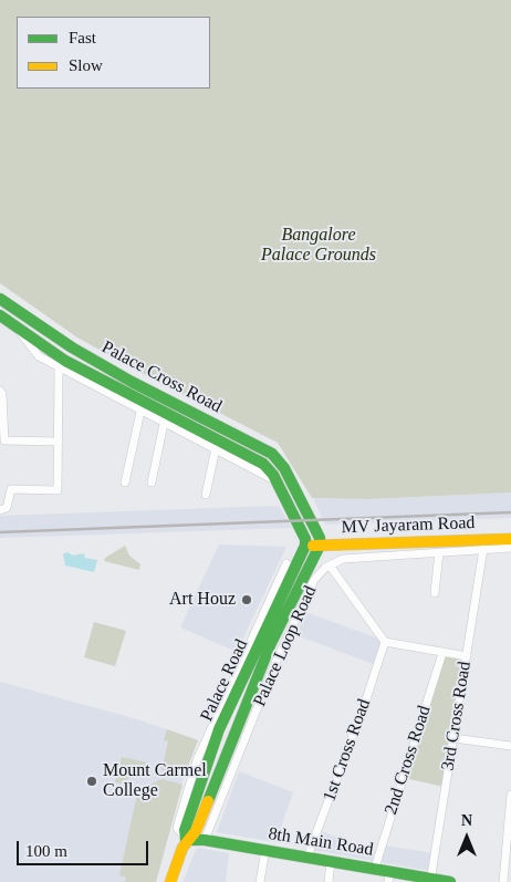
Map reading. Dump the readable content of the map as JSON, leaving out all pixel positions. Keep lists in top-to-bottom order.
{
  "streets": {
    "street": [
      "Palace Cross Road",
      "MV Jayaram Road",
      "Palace Loop Road",
      "Palace Road",
      "3rd Cross Road",
      "1st Cross Road",
      "2nd Cross Road",
      "8th Main Road"
    ]
  },
  "crossings": [
    ["Palace Cross Road", "MV Jayaram Road"],
    ["Palace Cross Road", "Palace Road"],
    ["MV Jayaram Road", "Palace Road"],
    ["Palace Loop Road", "3rd Cross Road"],
    ["Palace Loop Road", "8th Main Road"],
    ["Palace Road", "8th Main Road"],
    ["3rd Cross Road", "8th Main Road"],
    ["1st Cross Road", "8th Main Road"],
    ["2nd Cross Road", "8th Main Road"]
  ],
  "parks": ["Bangalore Palace Grounds"],
  "places": ["Art Houz", "Mount Carmel College"],
  "legend": ["Fast", "Slow"],
  "scale_bar": "100 m",
  "north": "top"
}
